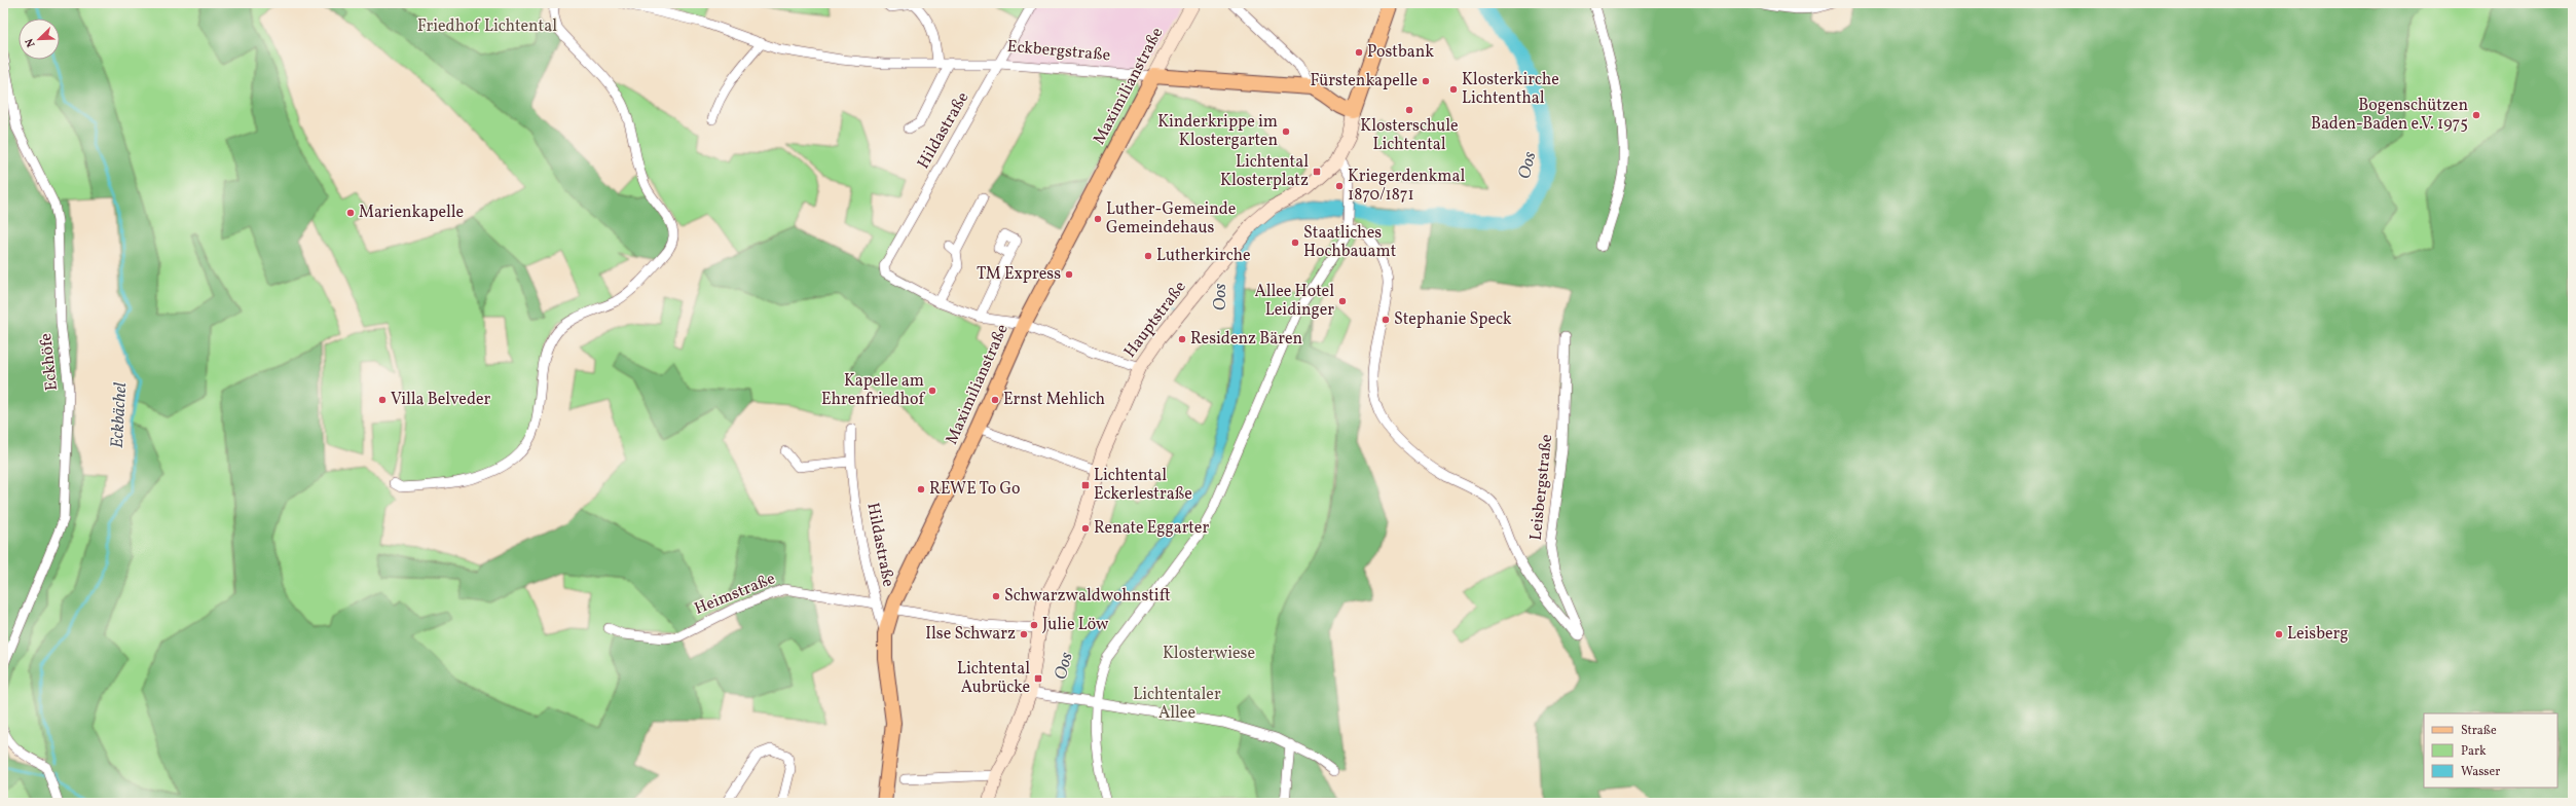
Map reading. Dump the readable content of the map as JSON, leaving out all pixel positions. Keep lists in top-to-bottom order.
{
  "streets": {
    "main road": ["Eckbergstraße", "Maximilianstraße", "Hauptstraße"],
    "street": [
      "Hildastraße",
      "Eckhöfe",
      "Leisbergstraße",
      "Heimstraße"
    ]
  },
  "crossings": [
    ["Eckbergstraße", "Maximilianstraße"],
    ["Eckbergstraße", "Hildastraße"],
    ["Maximilianstraße", "Hildastraße"],
    ["Hildastraße", "Heimstraße"]
  ],
  "water": ["Oos", "Eckbächel"],
  "parks": ["Friedhof Lichtental", "Klosterwiese", "Lichtentaler Allee"],
  "places": {
    "other": [
      "Postbank",
      "Fürstenkapelle",
      "Klosterkirche Lichtenthal",
      "Klosterschule Lichtental",
      "Bogenschützen Baden-Baden e.V. 1975",
      "Kinderkrippe im Klostergarten",
      "Kriegerdenkmal 1870/1871",
      "Marienkapelle",
      "Luther-Gemeinde Gemeindehaus",
      "Staatliches Hochbauamt",
      "Lutherkirche",
      "TM Express",
      "Allee Hotel Leidinger",
      "Stephanie Speck",
      "Residenz Bären",
      "Kapelle am Ehrenfriedhof",
      "Villa Belveder",
      "Ernst Mehlich",
      "REWE To Go",
      "Renate Eggarter",
      "Schwarzwaldwohnstift",
      "Julie Löw",
      "Ilse Schwarz",
      "Leisberg"
    ],
    "transit": ["Lichtental Klosterplatz", "Lichtental Eckerlestraße", "Lichtental Aubrücke"]
  },
  "legend": ["Straße", "Park", "Wasser"],
  "north": "bottom left"
}
